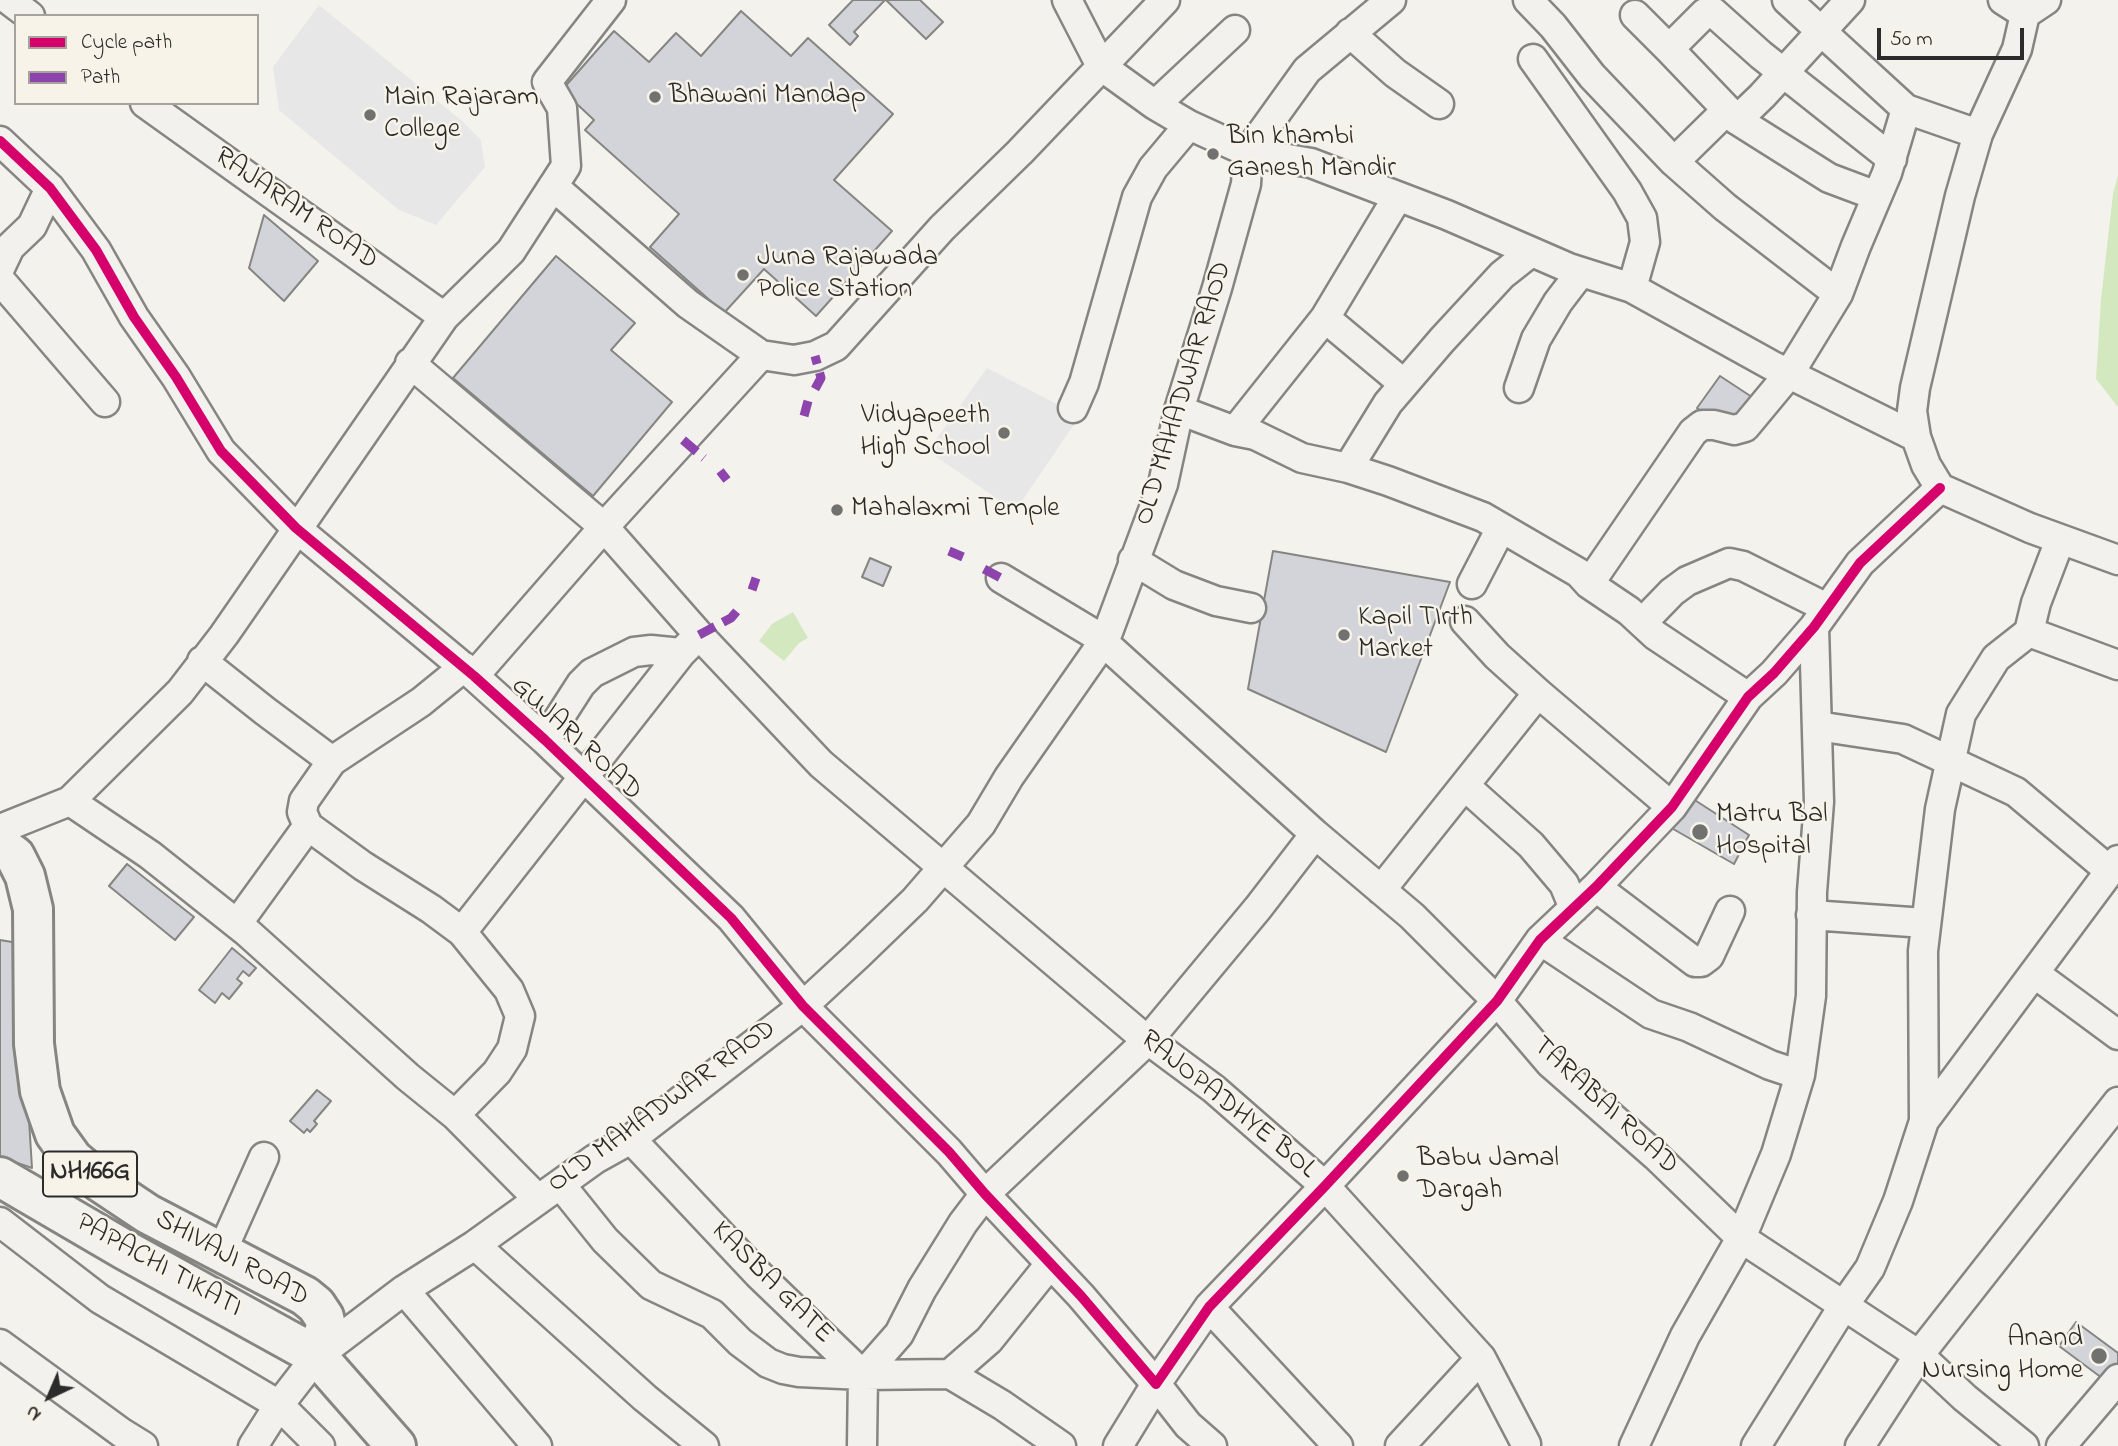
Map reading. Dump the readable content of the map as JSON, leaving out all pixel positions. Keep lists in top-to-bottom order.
{
  "streets": {
    "highway": ["NH166G", "SHIVAJI ROAD", "PAPACHI TIKATI"],
    "street": [
      "RAJARAM ROAD",
      "OLD MAHADWAR RAOD",
      "GUJARI ROAD",
      "RAJOPADHYE BOL",
      "TARABAI ROAD",
      "KASBA GATE"
    ]
  },
  "crossings": [
    ["OLD MAHADWAR RAOD", "GUJARI ROAD"],
    ["OLD MAHADWAR RAOD", "RAJOPADHYE BOL"],
    ["OLD MAHADWAR RAOD", "TARABAI ROAD"],
    ["OLD MAHADWAR RAOD", "NH166G"],
    ["OLD MAHADWAR RAOD", "SHIVAJI ROAD"],
    ["OLD MAHADWAR RAOD", "PAPACHI TIKATI"],
    ["OLD MAHADWAR RAOD", "KASBA GATE"],
    ["NH166G", "SHIVAJI ROAD"],
    ["NH166G", "PAPACHI TIKATI"],
    ["SHIVAJI ROAD", "PAPACHI TIKATI"]
  ],
  "places": [
    "Bhawani Mandap",
    "Main Rajaram College",
    "Bin khambi Ganesh Mandir",
    "Juna Rajawada Police Station",
    "Vidyapeeth High School",
    "Mahalaxmi Temple",
    "Kapil TIrth Market",
    "Matru Bal Hospital",
    "Babu Jamal Dargah",
    "Anand Nursing Home"
  ],
  "legend": ["Cycle path", "Path"],
  "scale_bar": "50 m",
  "north": "bottom left"
}
